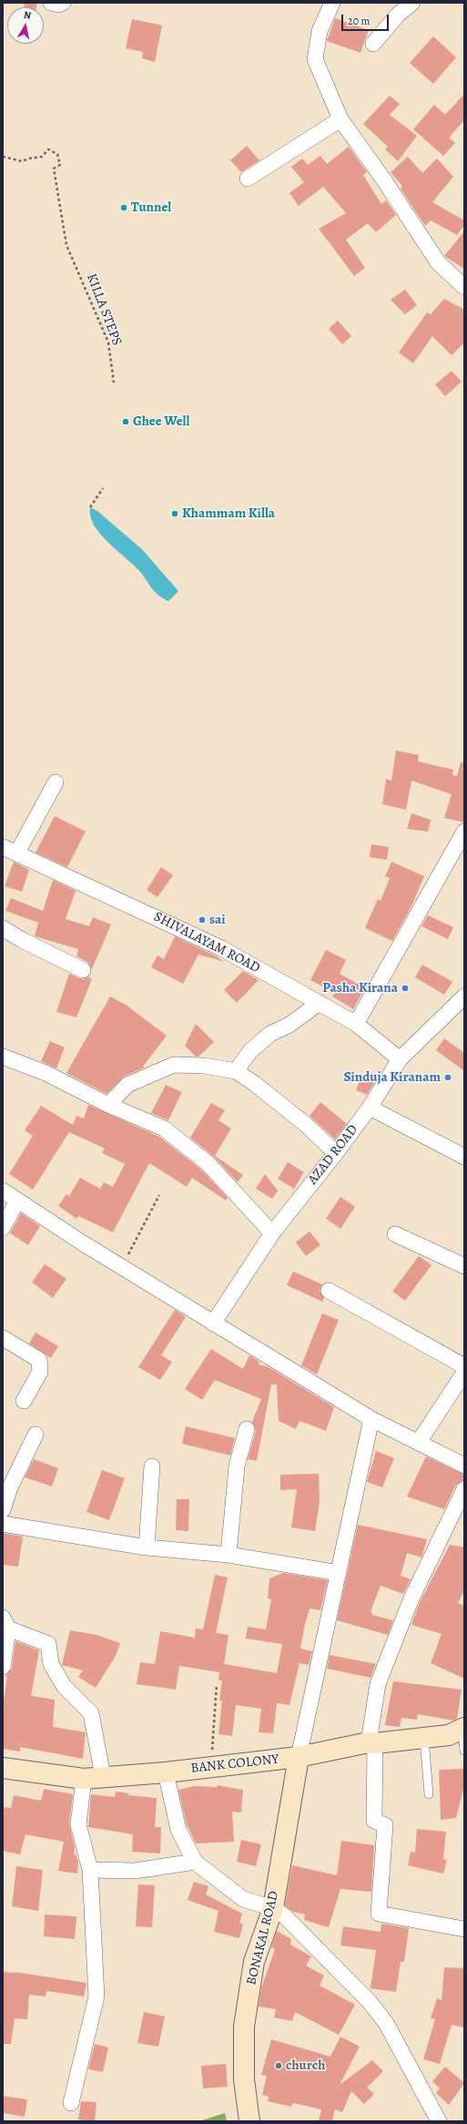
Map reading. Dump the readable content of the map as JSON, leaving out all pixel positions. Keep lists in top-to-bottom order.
{
  "streets": {
    "main road": ["BANK COLONY", "BONAKAL ROAD"],
    "street": ["SHIVALAYAM ROAD", "AZAD ROAD"],
    "path": ["KILLA STEPS"]
  },
  "crossings": [
    ["SHIVALAYAM ROAD", "AZAD ROAD"],
    ["BANK COLONY", "BONAKAL ROAD"]
  ],
  "places": [
    "Tunnel",
    "Ghee Well",
    "Khammam Killa",
    "sai",
    "Pasha Kirana",
    "Sinduja Kiranam",
    "church"
  ],
  "scale_bar": "20 m",
  "north": "top"
}
